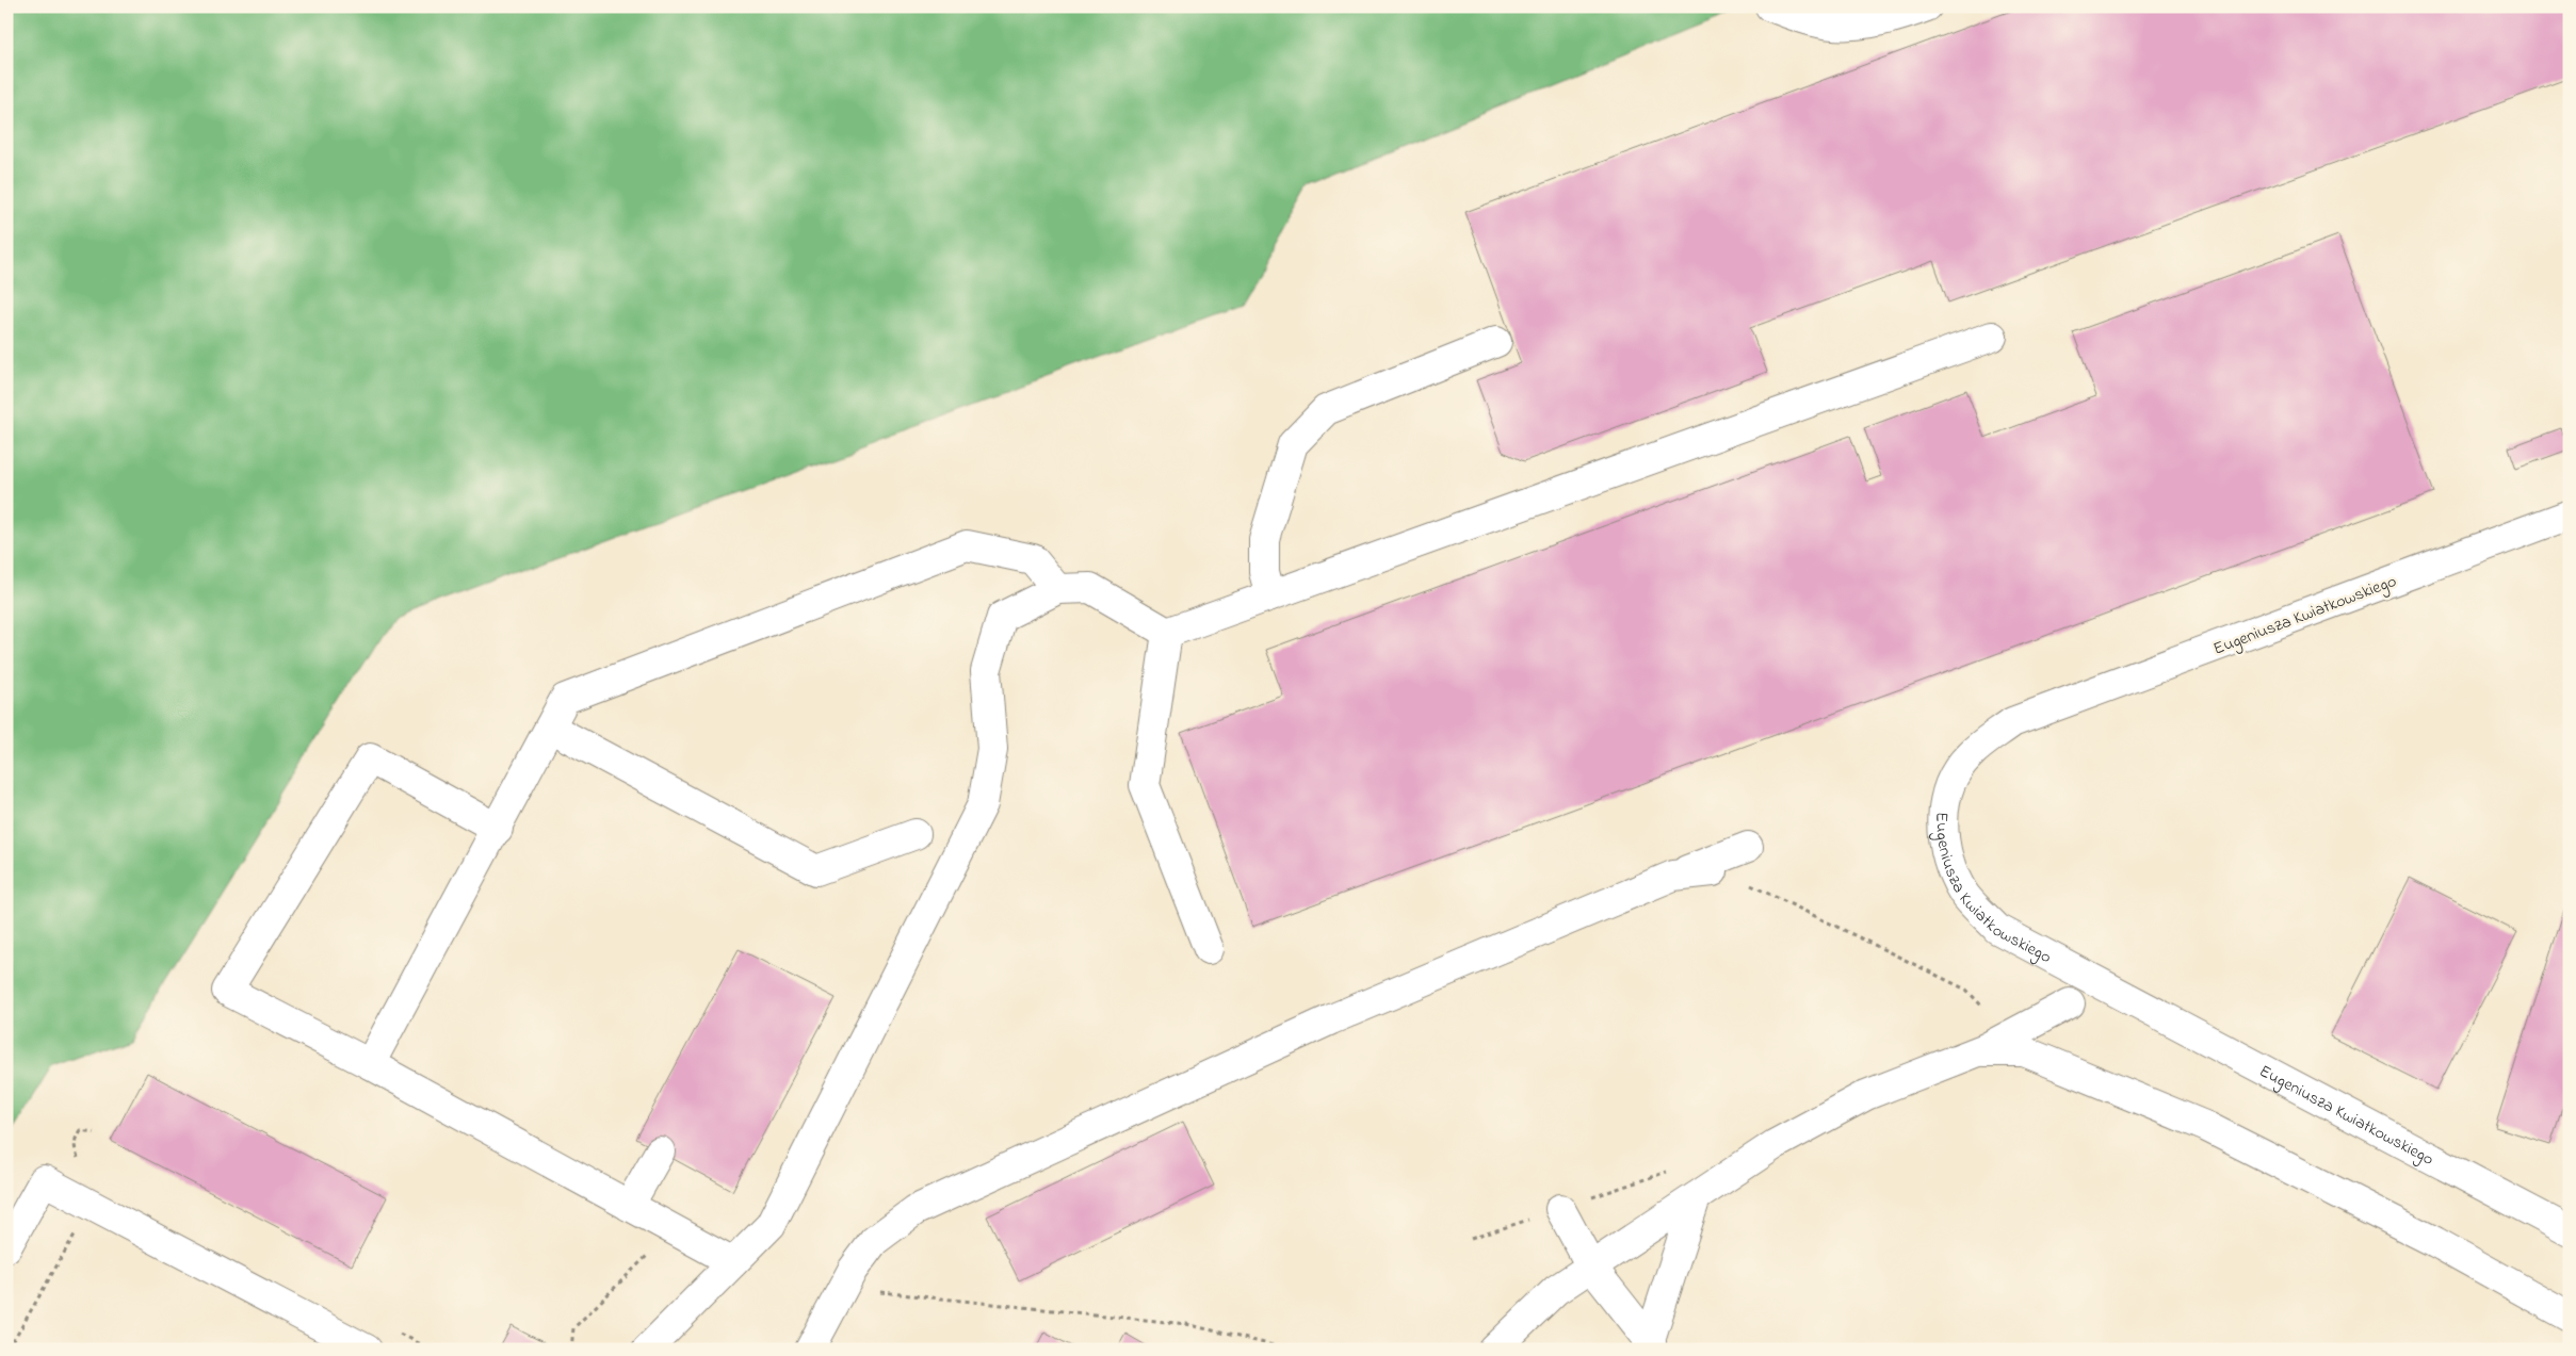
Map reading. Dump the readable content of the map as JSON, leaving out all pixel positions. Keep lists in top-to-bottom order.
{
  "streets": {
    "street": ["Eugeniusza Kwiatkowskiego"]
  }
}
